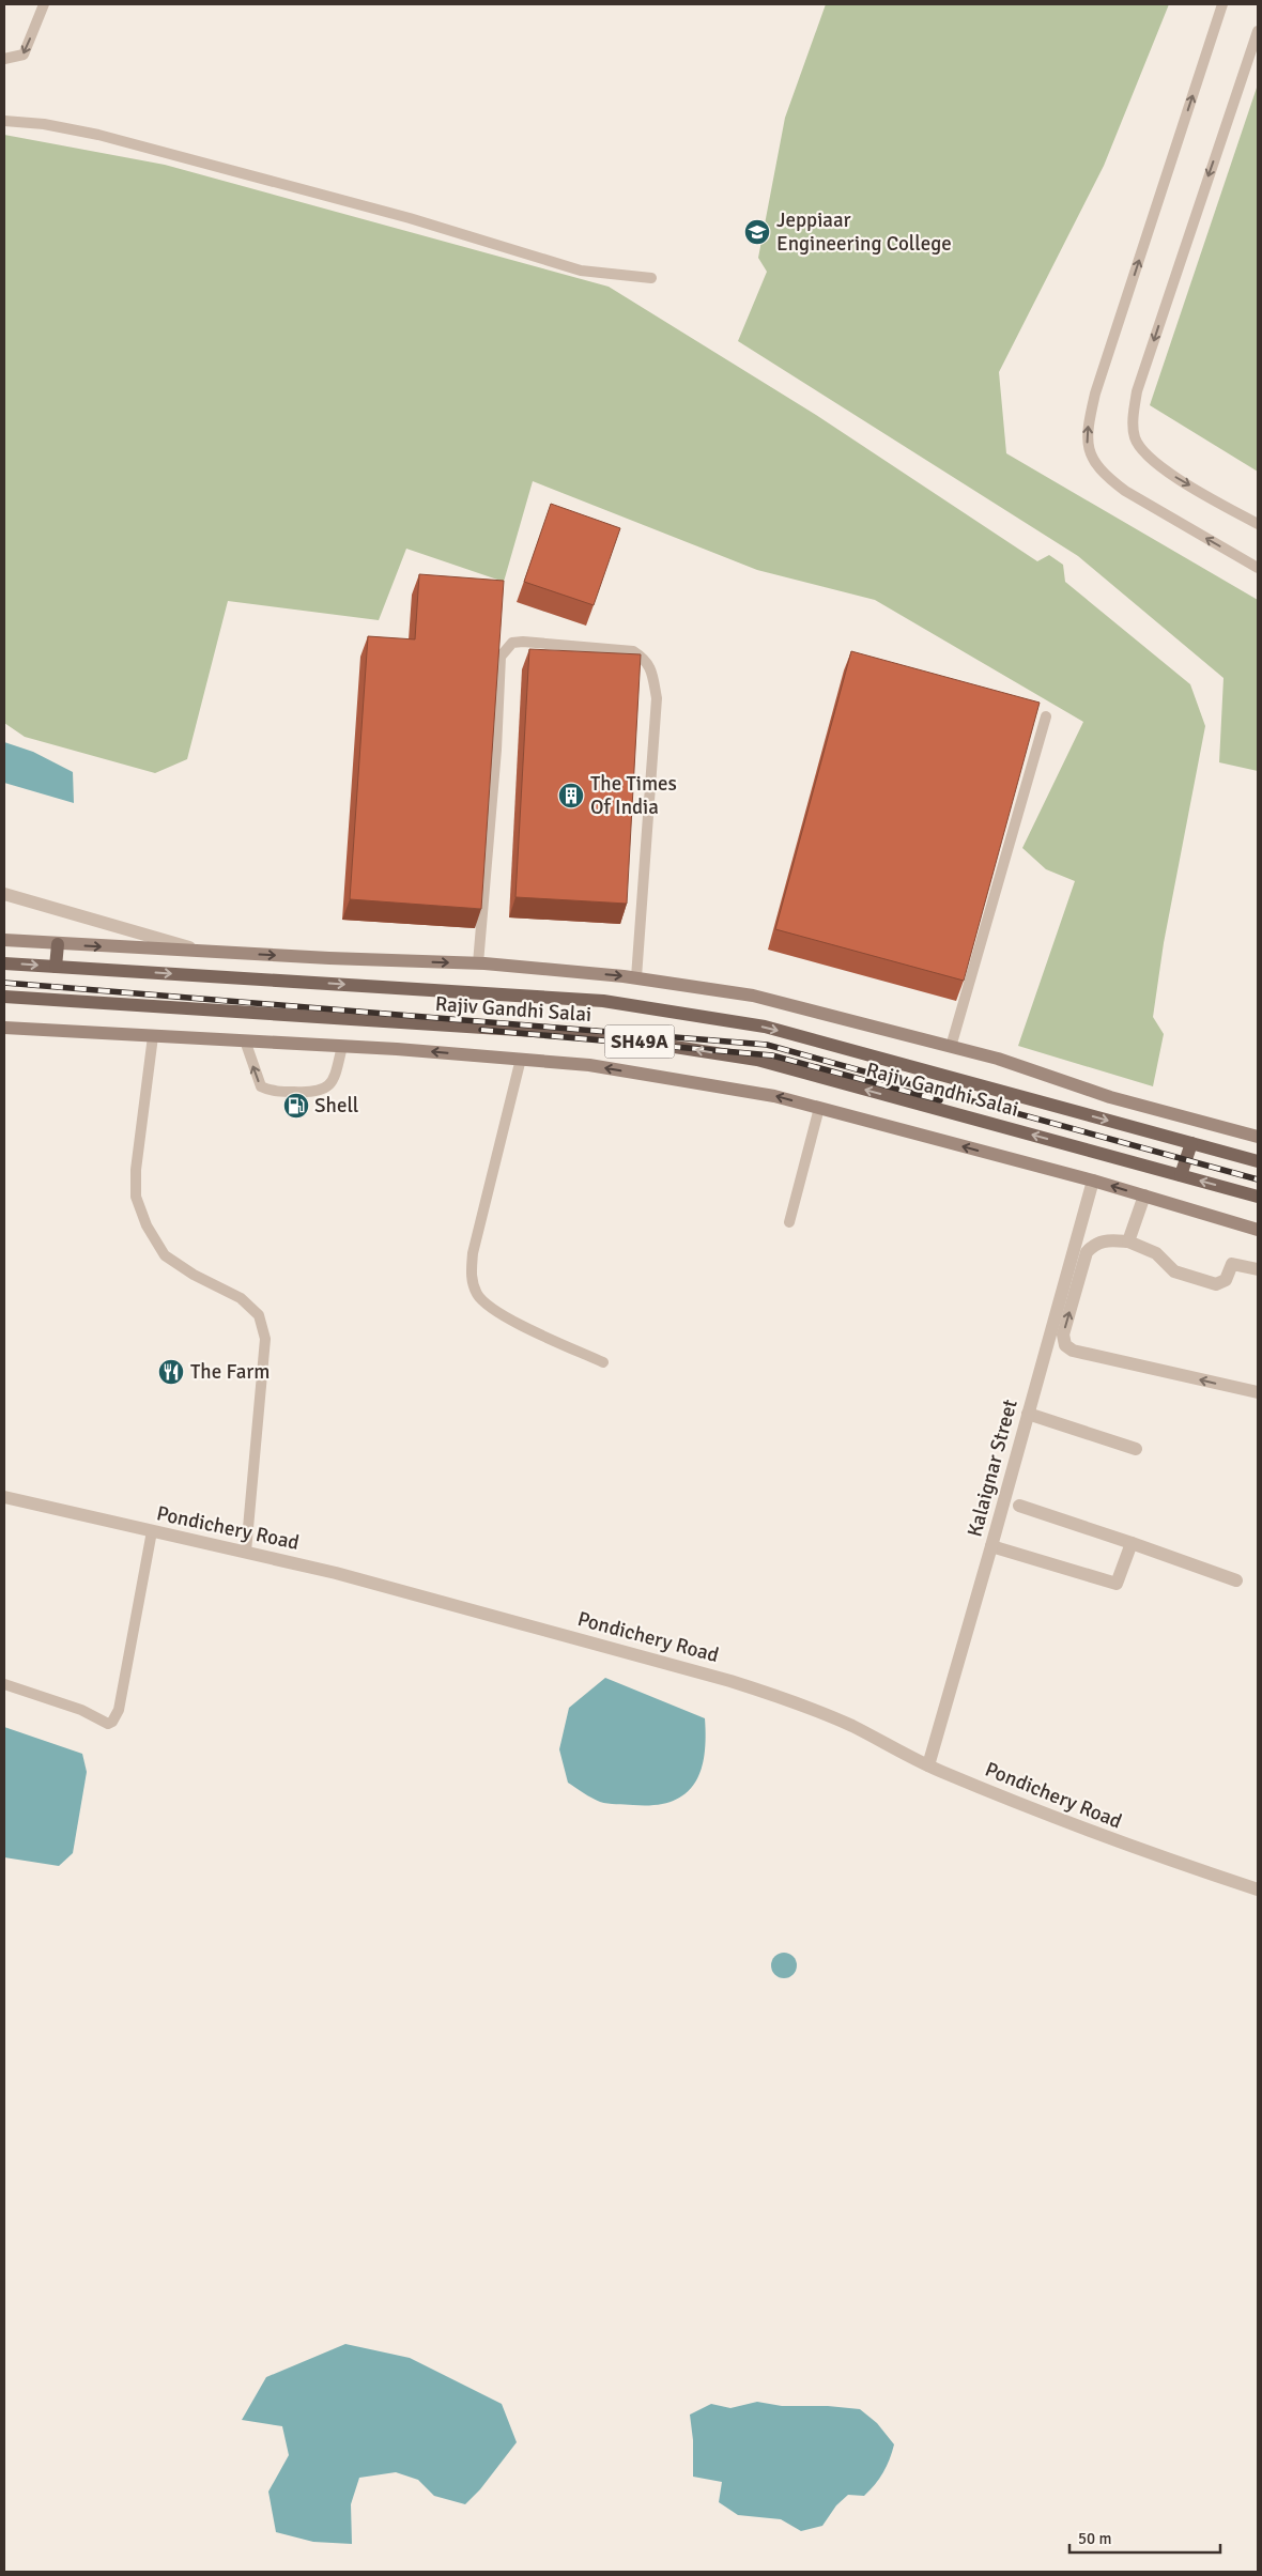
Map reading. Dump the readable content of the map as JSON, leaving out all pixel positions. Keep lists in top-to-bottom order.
{
  "streets": {
    "main road": ["Rajiv Gandhi Salai", "SH49A"],
    "street": ["Kalaignar Street", "Pondichery Road"]
  },
  "crossings": [
    ["Kalaignar Street", "Pondichery Road"]
  ],
  "places": {
    "school or university": ["Jeppiaar Engineering College"],
    "building": ["The Times Of India"],
    "fuel station": ["Shell"],
    "restaurant": ["The Farm"]
  },
  "scale_bar": "50 m"
}
